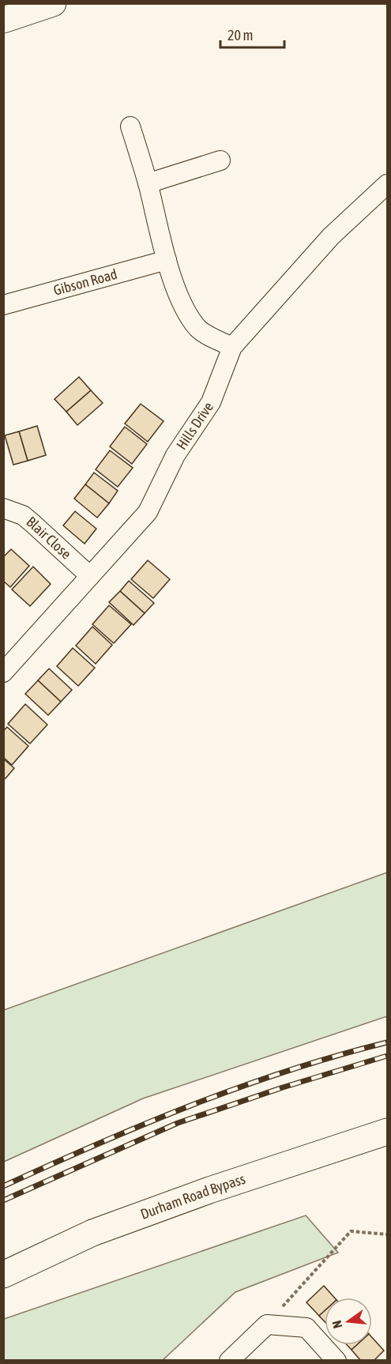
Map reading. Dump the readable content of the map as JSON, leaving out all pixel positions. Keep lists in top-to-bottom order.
{
  "streets": {
    "main road": ["Durham Road Bypass"],
    "street": ["Gibson Road", "Hills Drive", "Blair Close"]
  },
  "crossings": [
    ["Hills Drive", "Blair Close"]
  ],
  "scale_bar": "20 m",
  "north": "left"
}
